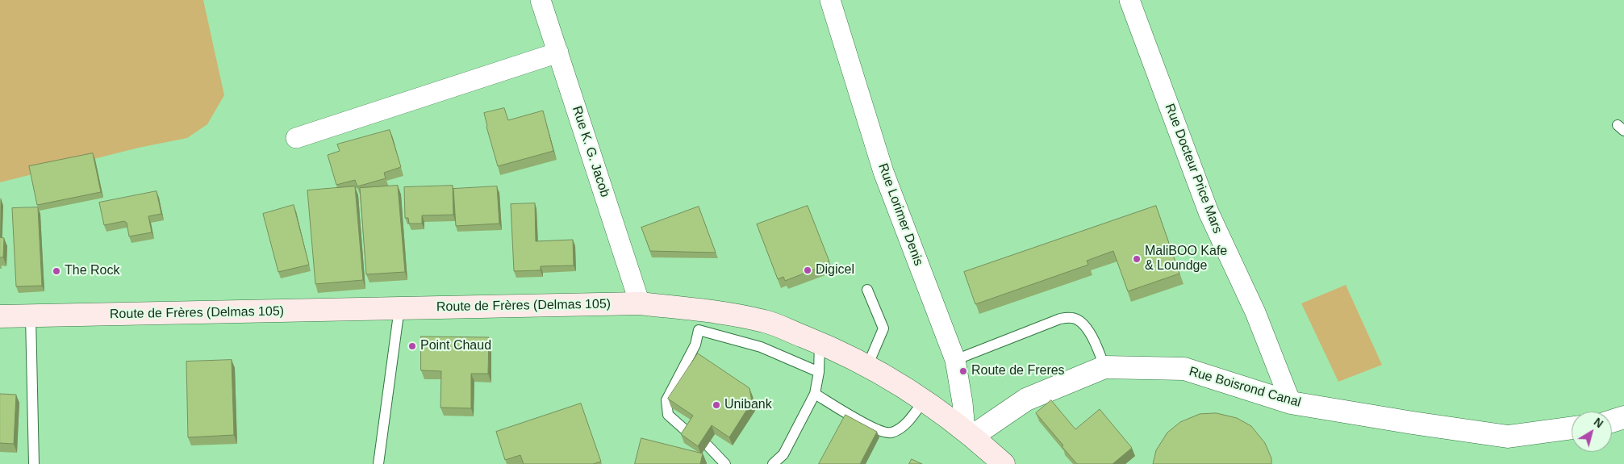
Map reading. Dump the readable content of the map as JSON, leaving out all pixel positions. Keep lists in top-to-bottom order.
{
  "streets": {
    "main road": ["Route de Frères (Delmas 105)"],
    "street": [
      "Rue K. G. Jacob",
      "Rue Docteur Price Mars",
      "Rue Lorimer Denis",
      "Rue Boisrond Canal"
    ]
  },
  "crossings": [
    ["Rue K. G. Jacob", "Route de Frères (Delmas 105)"],
    ["Rue Docteur Price Mars", "Rue Boisrond Canal"],
    ["Rue Lorimer Denis", "Route de Frères (Delmas 105)"],
    ["Rue Lorimer Denis", "Rue Boisrond Canal"],
    ["Route de Frères (Delmas 105)", "Rue Boisrond Canal"]
  ],
  "places": [
    "MaliBOO Kafe & Loundge",
    "Digicel",
    "The Rock",
    "Point Chaud",
    "Route de Freres",
    "Unibank"
  ],
  "north": "top right"
}
